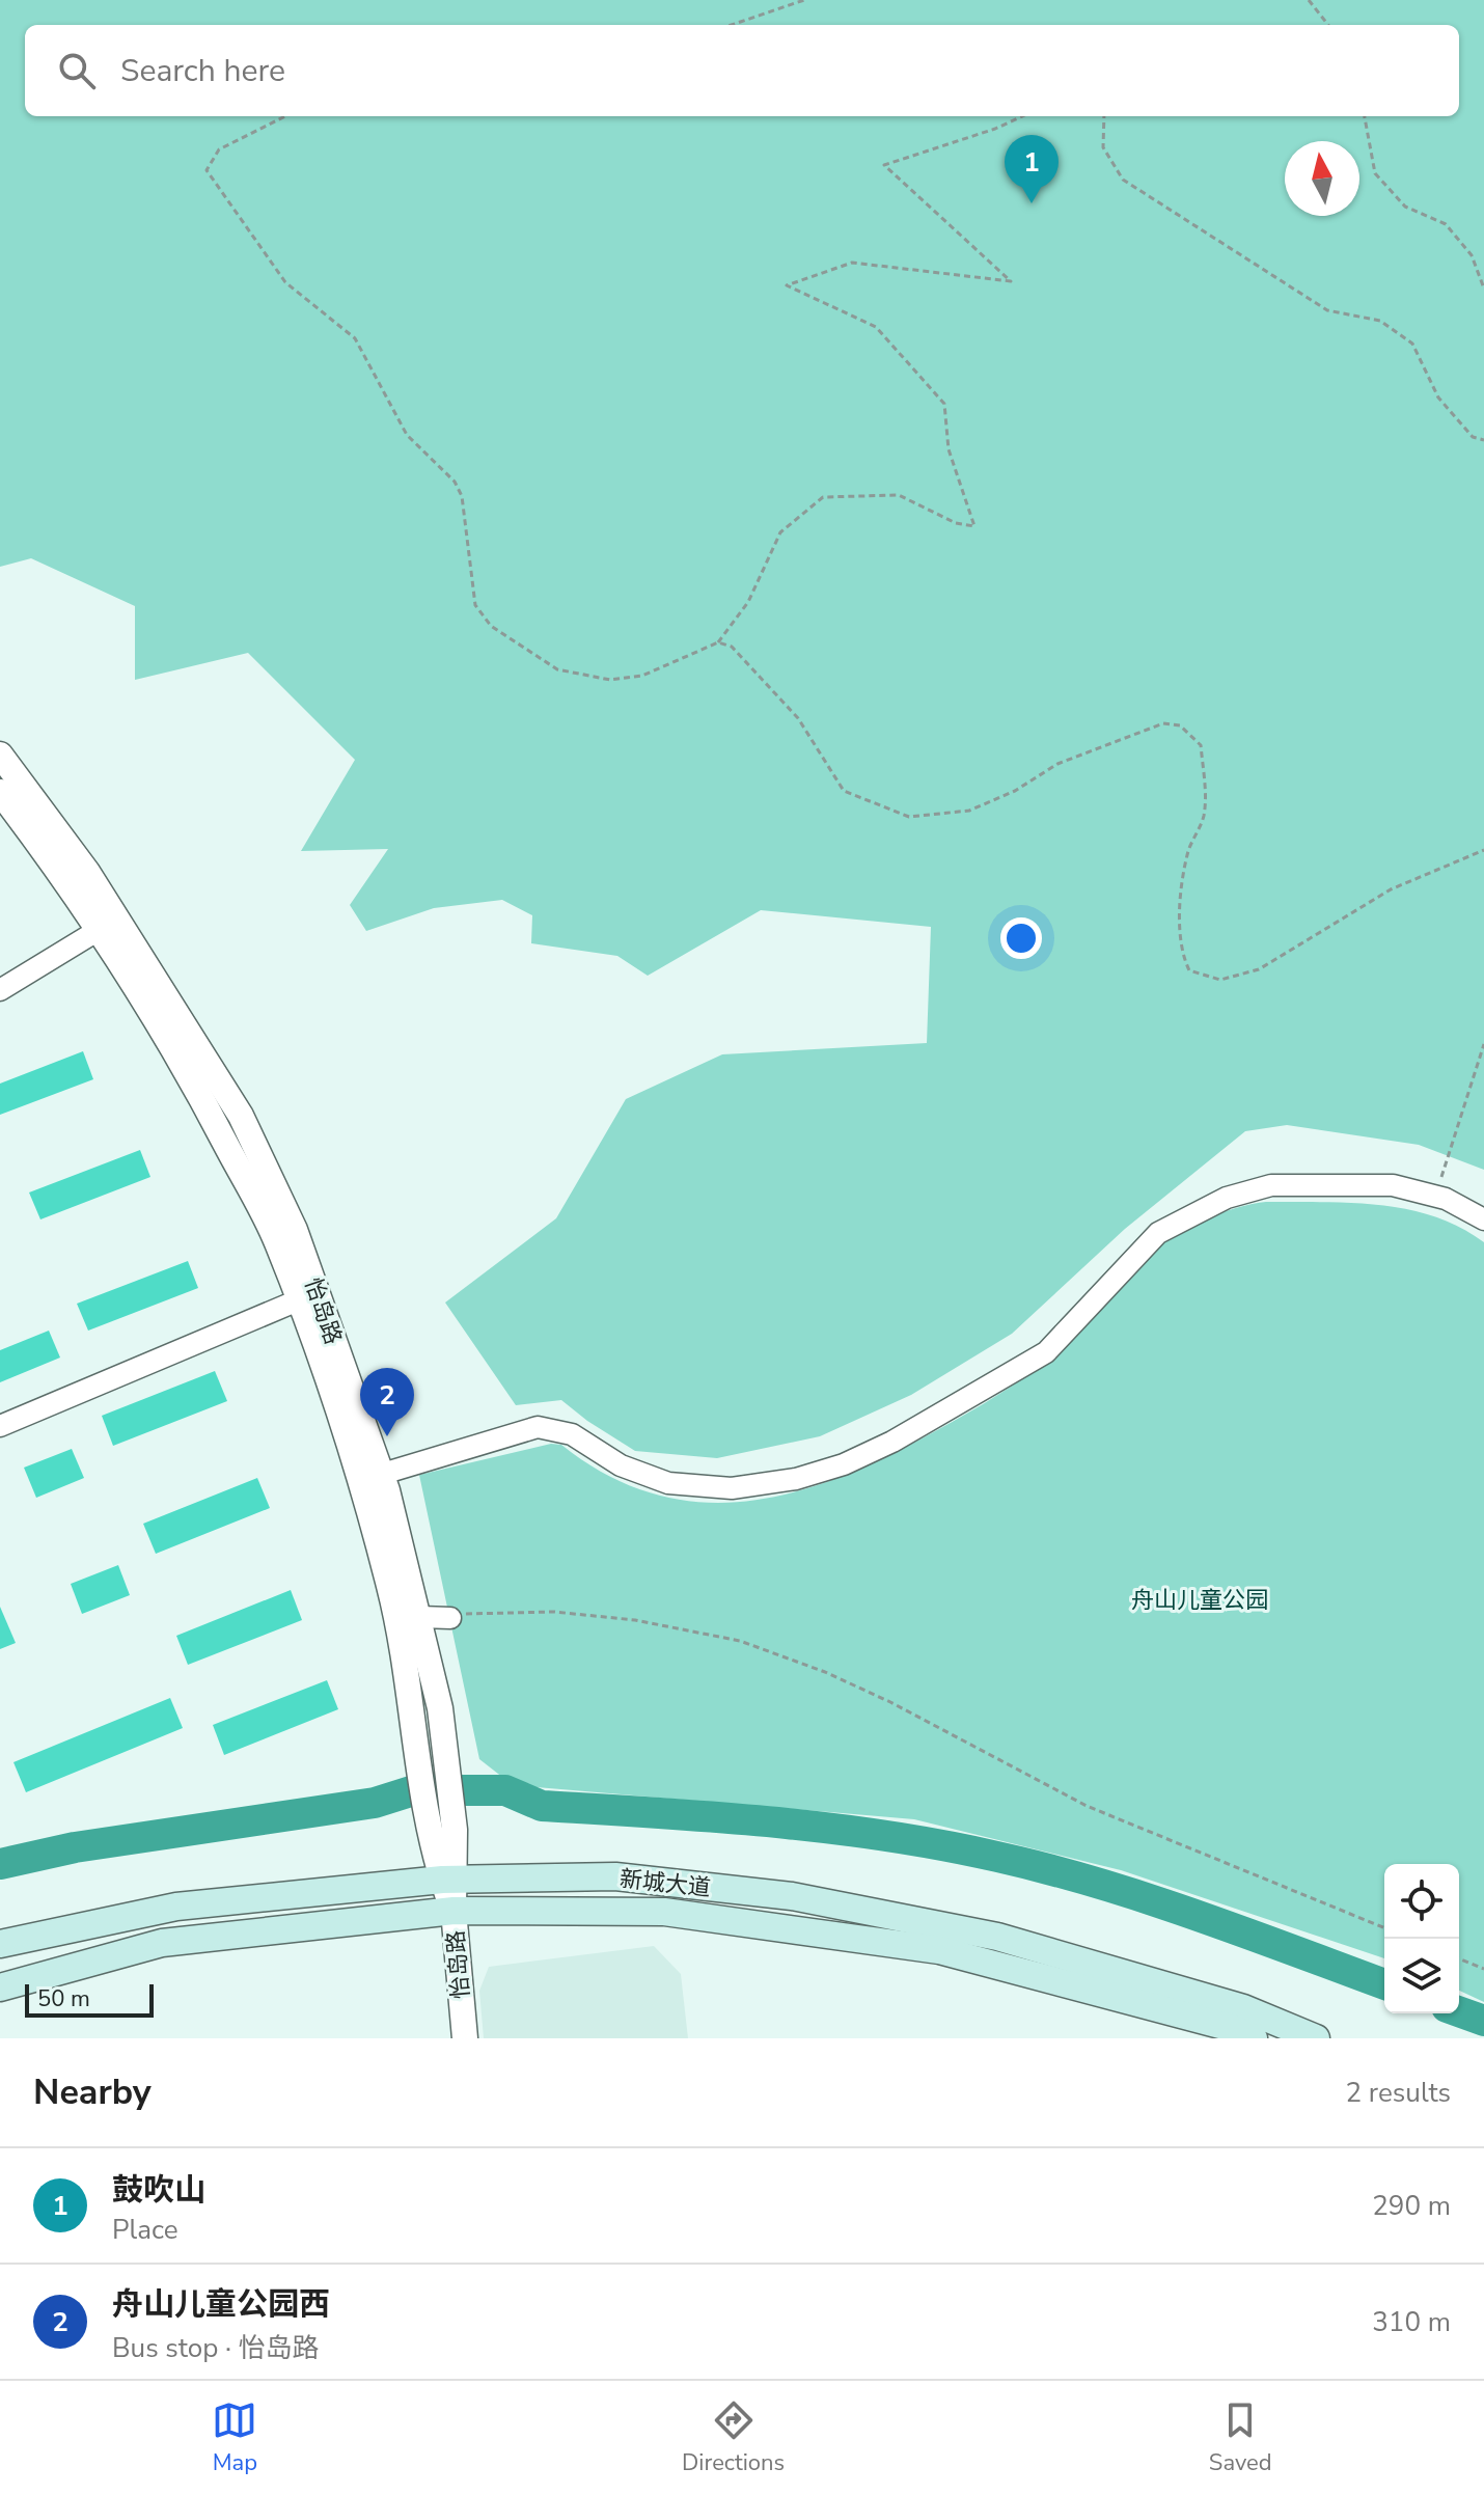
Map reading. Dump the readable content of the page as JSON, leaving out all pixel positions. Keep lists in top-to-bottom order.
{
  "streets": {
    "main road": ["新城大道"],
    "street": ["怡岛路"]
  },
  "crossings": [
    ["怡岛路", "新城大道"]
  ],
  "parks": ["舟山儿童公园"],
  "scale_bar": "50 m",
  "north": "top",
  "page": {
    "search": "Search here",
    "pins": ["1", "2"],
    "scale": "50 m",
    "heading": ["Nearby", "2 results"],
    "list": [
      {
        "mark": "1",
        "name": "鼓吹山",
        "note": "Place",
        "value": "290 m"
      },
      {
        "mark": "2",
        "name": "舟山儿童公园西",
        "note": "Bus stop · 怡岛路",
        "value": "310 m"
      }
    ],
    "nav": ["Map", "Directions", "Saved"]
  }
}
